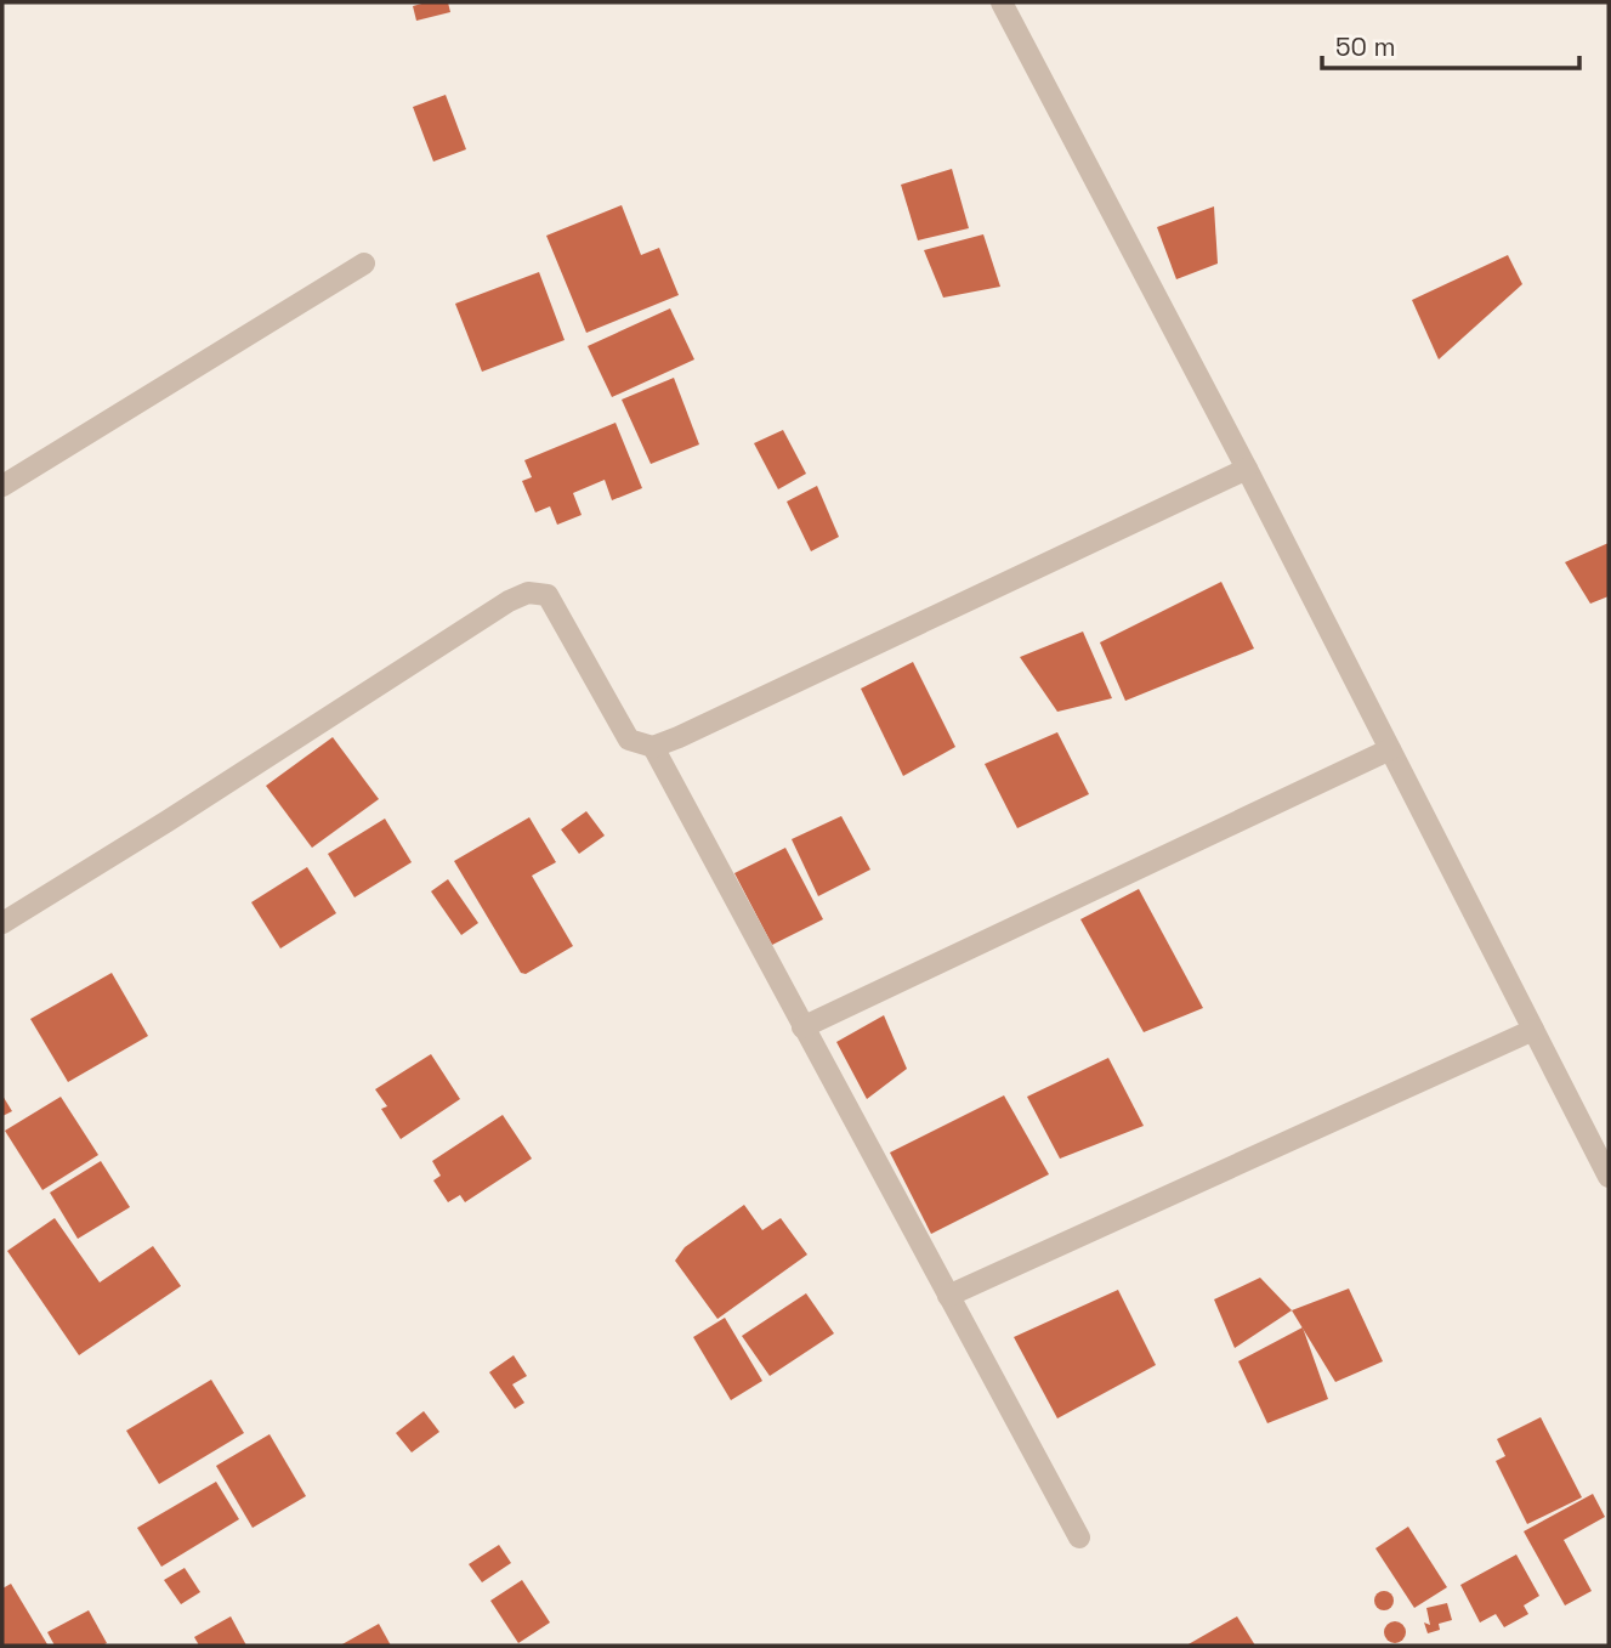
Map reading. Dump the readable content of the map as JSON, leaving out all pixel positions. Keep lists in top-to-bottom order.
{
  "scale_bar": "50 m"
}
